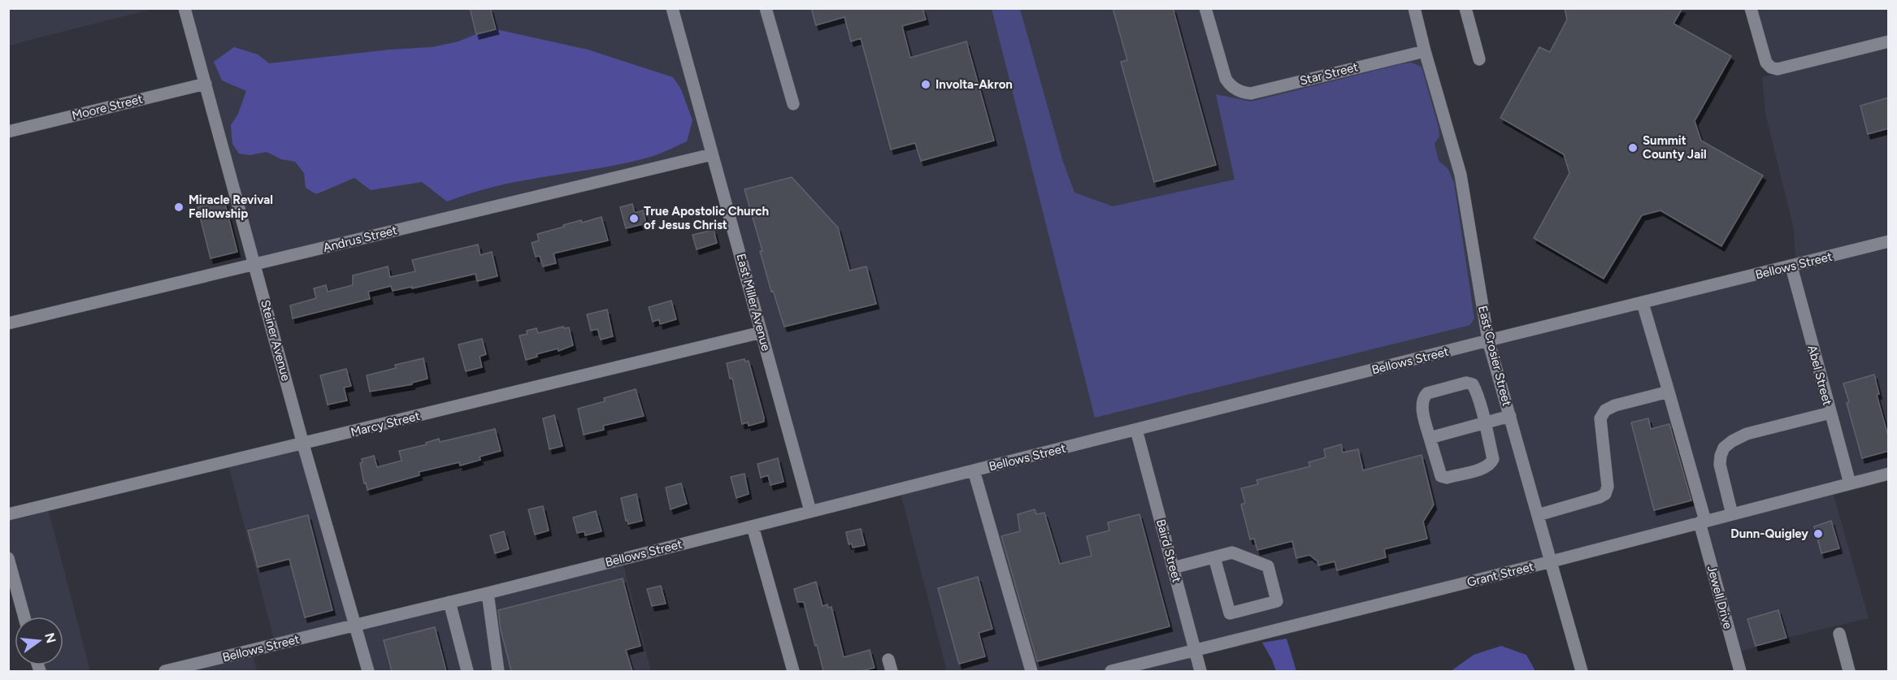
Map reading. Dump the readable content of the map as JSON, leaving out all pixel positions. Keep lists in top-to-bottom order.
{
  "streets": {
    "street": [
      "Star Street",
      "Moore Street",
      "Andrus Street",
      "Bellows Street",
      "East Miller Avenue",
      "Steiner Avenue",
      "East Crosier Street",
      "Abel Street",
      "Marcy Street",
      "Baird Street",
      "Grant Street",
      "Jewell Drive"
    ]
  },
  "crossings": [
    ["Star Street", "East Crosier Street"],
    ["Moore Street", "Steiner Avenue"],
    ["Andrus Street", "East Miller Avenue"],
    ["Andrus Street", "Steiner Avenue"],
    ["Bellows Street", "East Miller Avenue"],
    ["Bellows Street", "Steiner Avenue"],
    ["Bellows Street", "East Crosier Street"],
    ["Bellows Street", "Abel Street"],
    ["Bellows Street", "Baird Street"],
    ["Bellows Street", "Jewell Drive"],
    ["East Miller Avenue", "Marcy Street"],
    ["Steiner Avenue", "Marcy Street"],
    ["East Crosier Street", "Grant Street"],
    ["Abel Street", "Grant Street"],
    ["Baird Street", "Grant Street"],
    ["Grant Street", "Jewell Drive"]
  ],
  "places": [
    "Involta-Akron",
    "Summit County Jail",
    "Miracle Revival Fellowship",
    "True Apostolic Church of Jesus Christ",
    "Dunn-Quigley"
  ],
  "north": "right"
}
